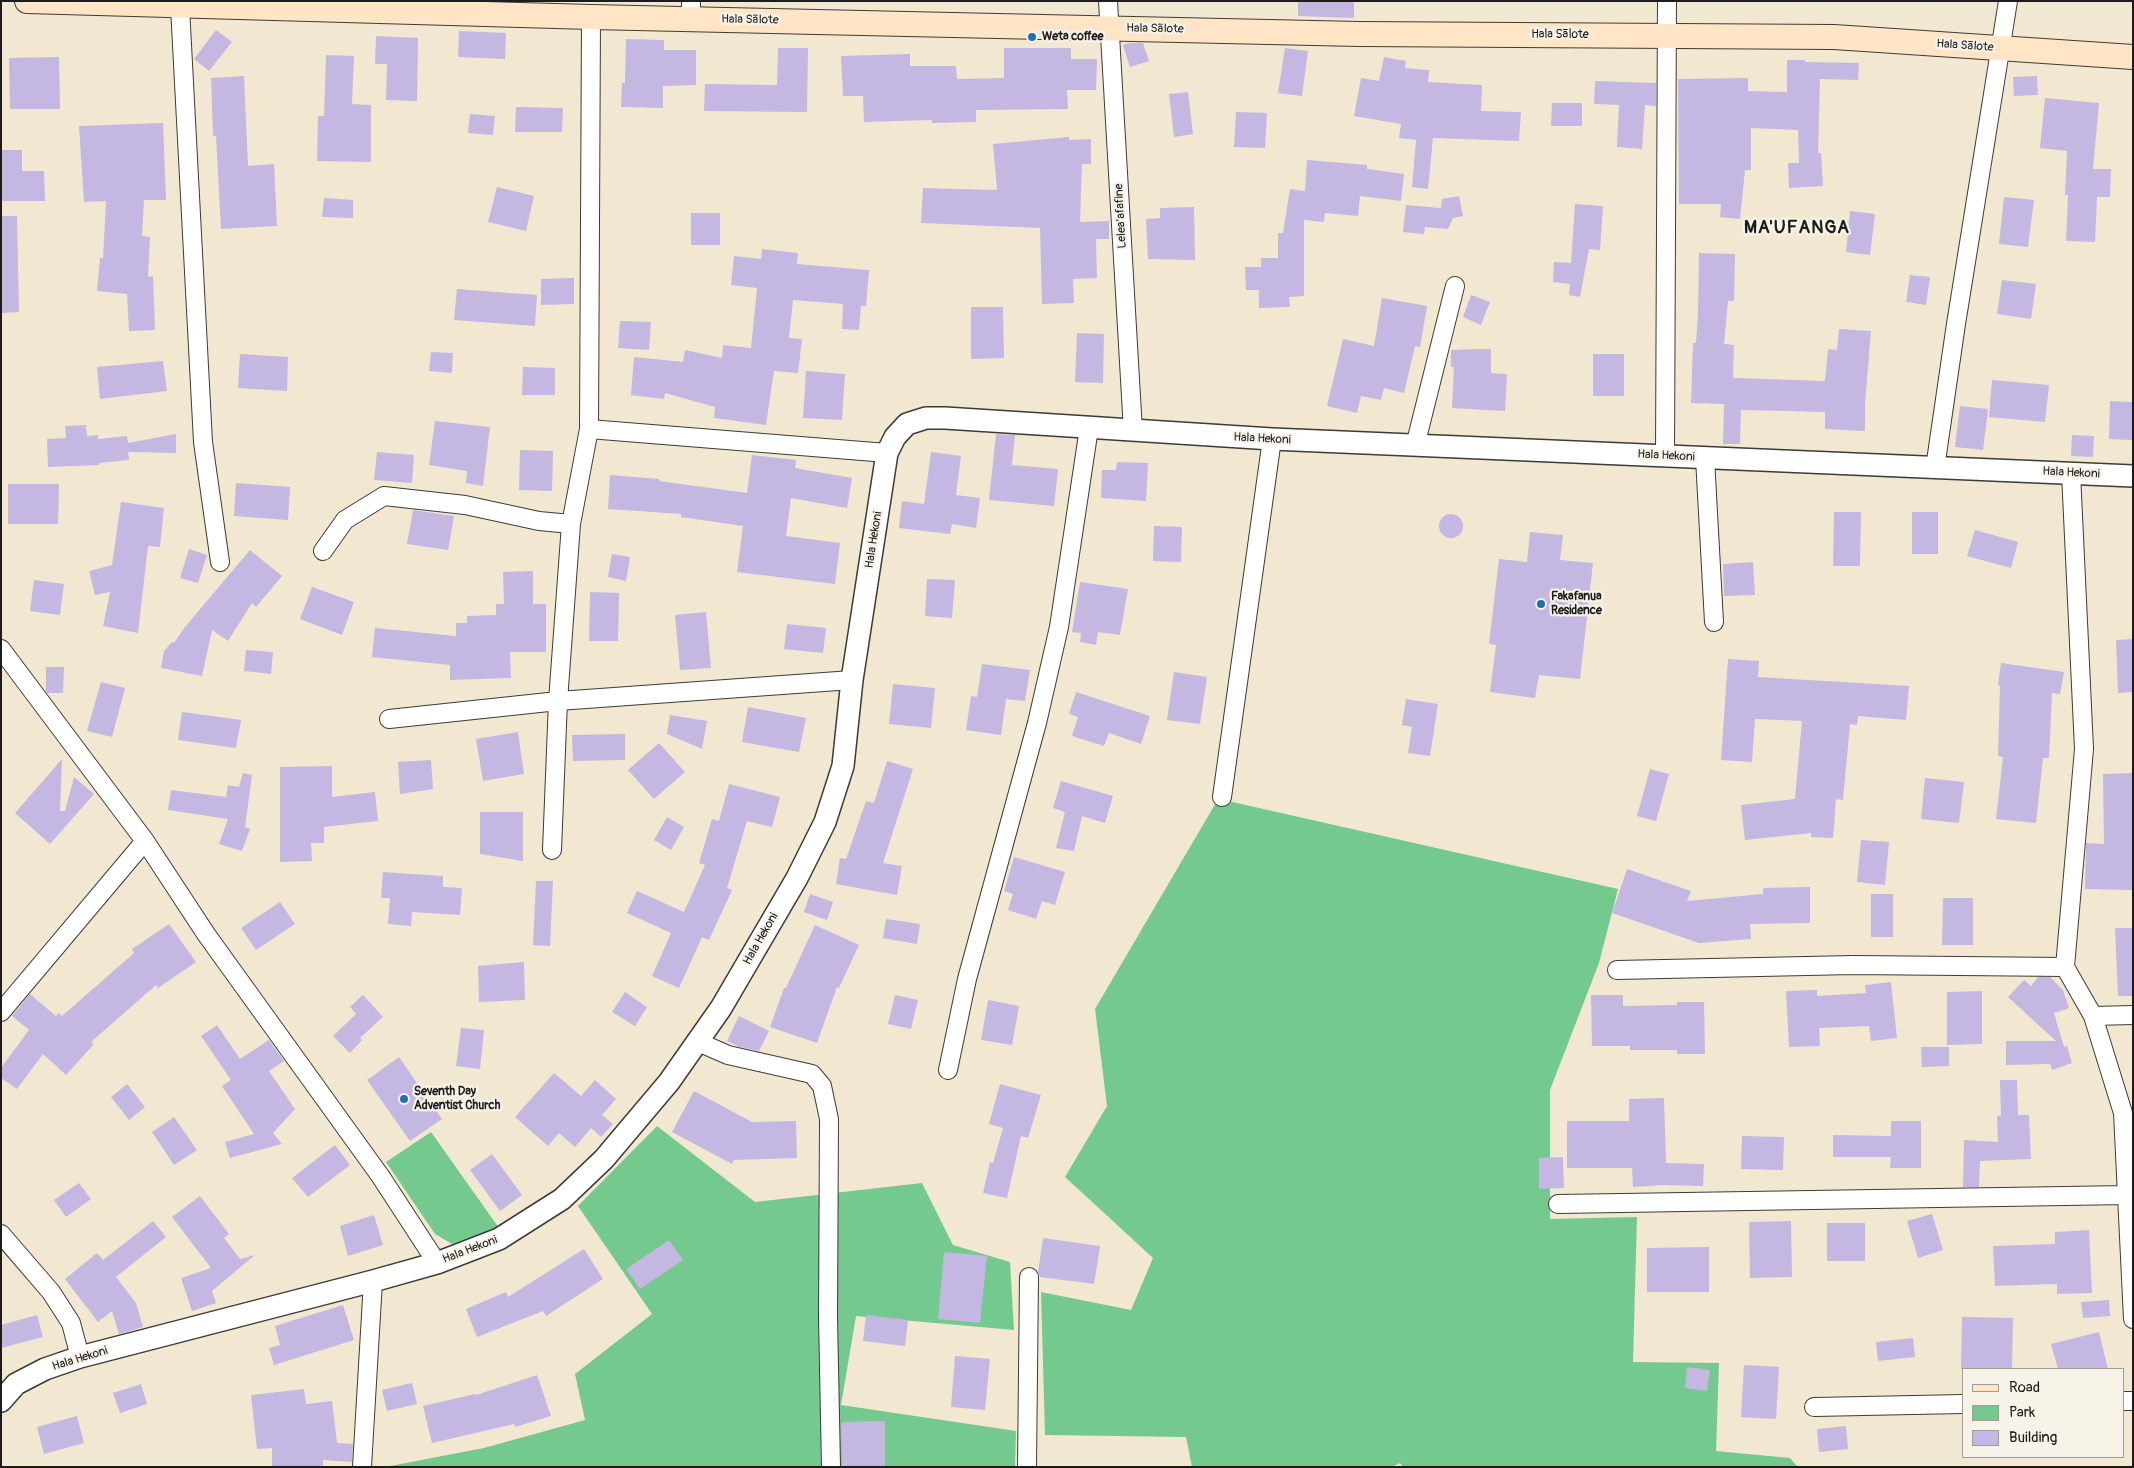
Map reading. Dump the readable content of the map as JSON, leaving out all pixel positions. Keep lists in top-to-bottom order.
{
  "streets": {
    "main road": ["Hala Sālote"],
    "street": ["Lelea’afafine", "Hala Hekoni"]
  },
  "crossings": [
    ["Hala Sālote", "Lelea’afafine"],
    ["Lelea’afafine", "Hala Hekoni"]
  ],
  "districts": ["MA'UFANGA"],
  "places": ["Weta coffee", "Fakafanua Residence", "Seventh Day Adventist Church"],
  "legend": ["Road", "Park", "Building"]
}
